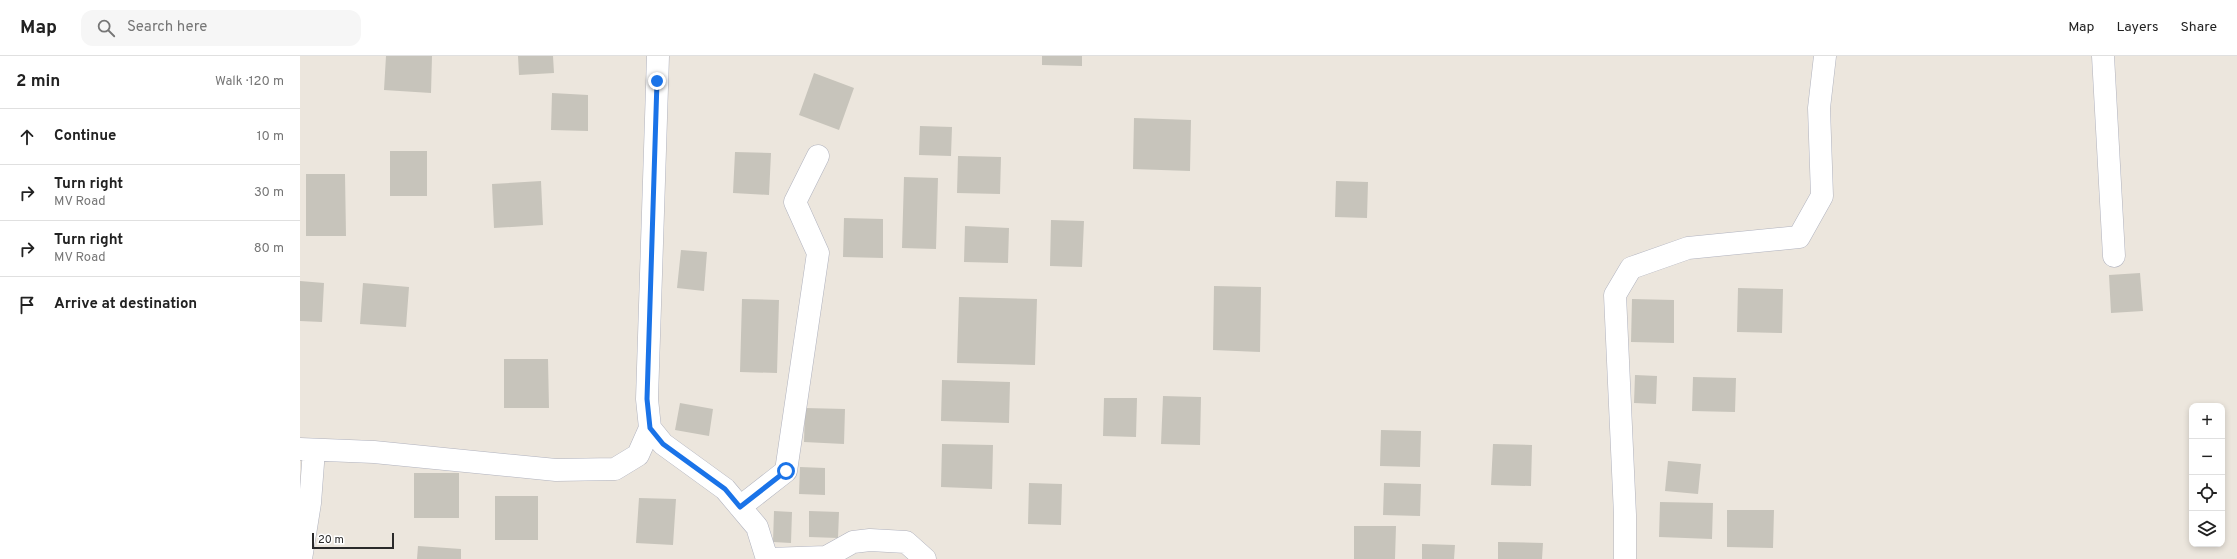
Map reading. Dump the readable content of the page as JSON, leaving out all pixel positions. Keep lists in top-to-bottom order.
{
  "scale_bar": "20 m",
  "page": {
    "header": "Map",
    "search": "Search here",
    "nav": ["Map", "Layers", "Share"],
    "heading": ["2 min", "Walk · 120 m"],
    "list": [
      ["Continue", "10 m"],
      ["Turn right", "MV Road", "30 m"],
      ["Turn right", "MV Road", "80 m"],
      "Arrive at destination"
    ],
    "map_buttons": ["+", "−"],
    "scale": "20 m"
  }
}
